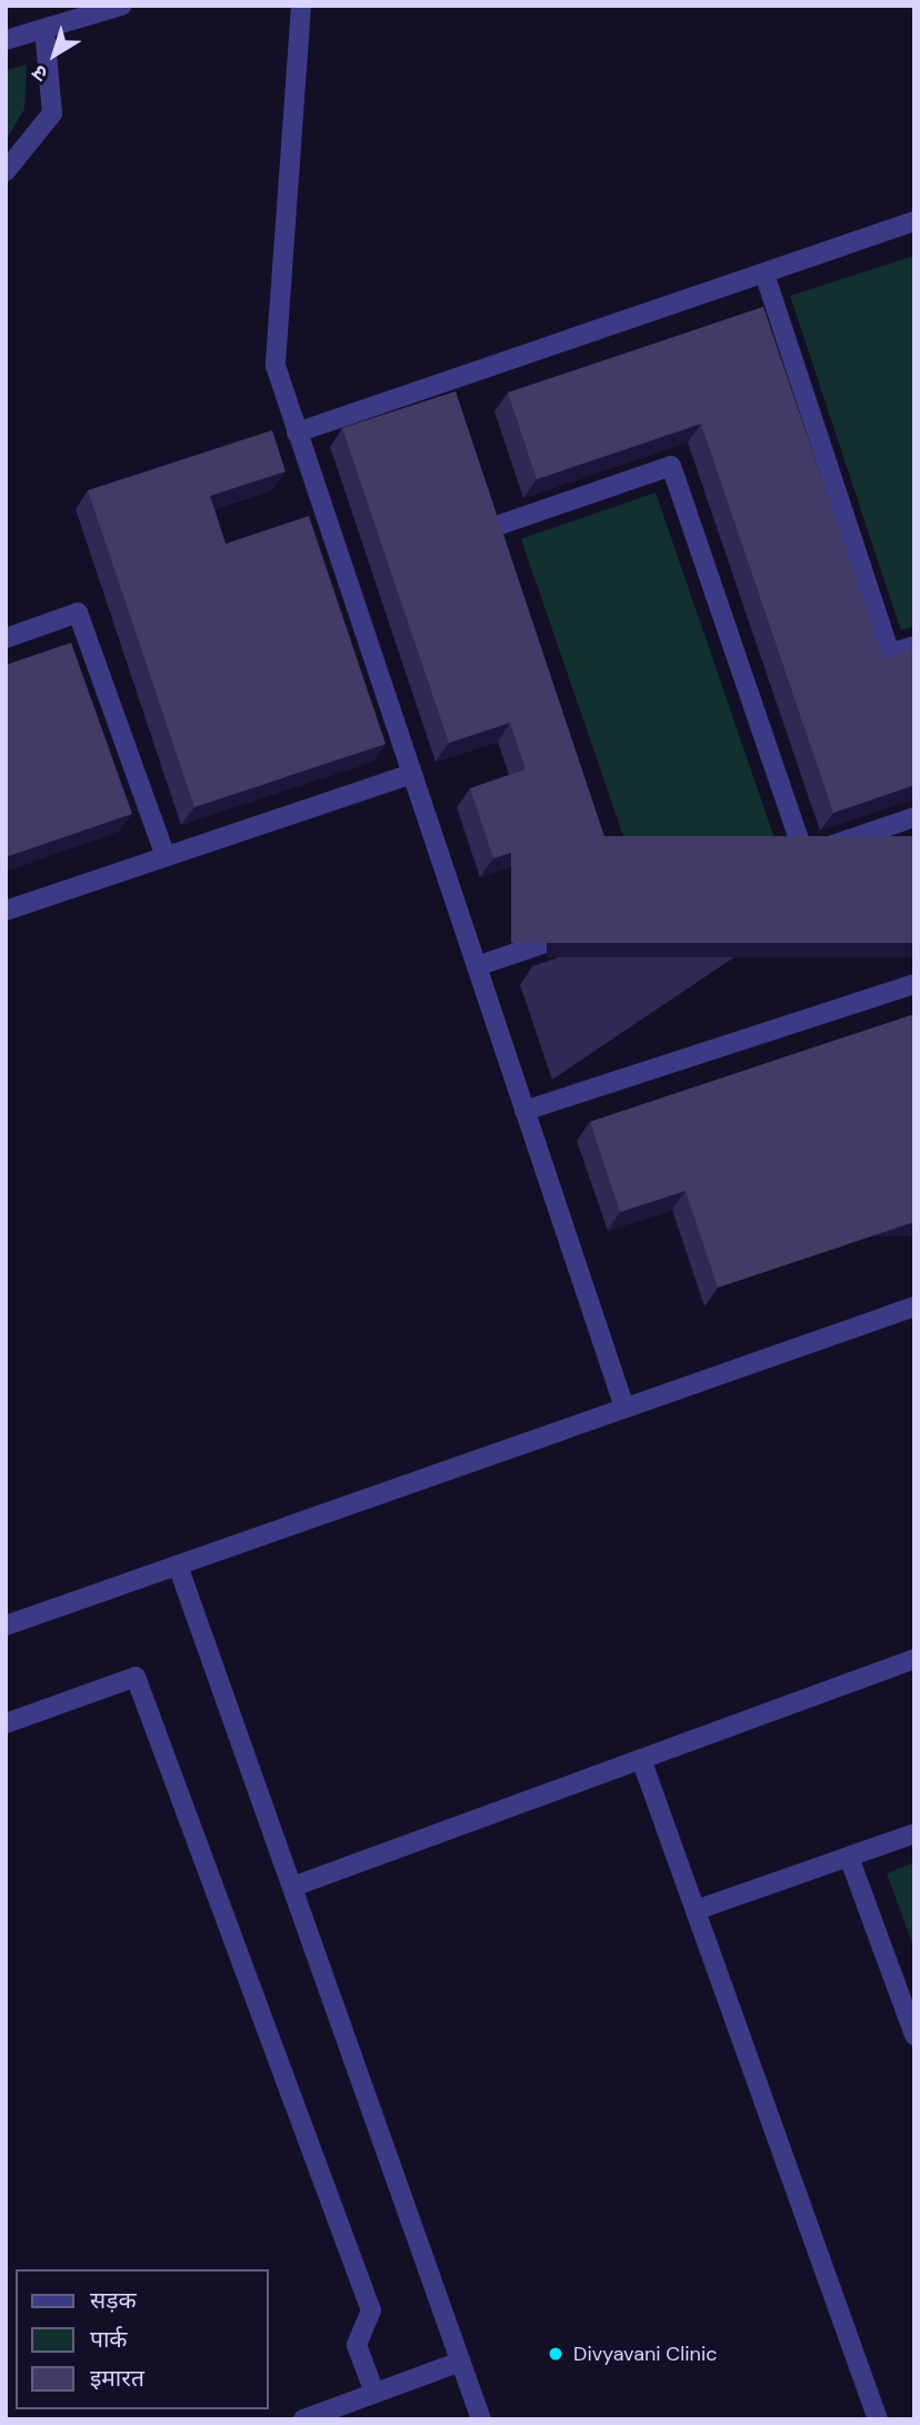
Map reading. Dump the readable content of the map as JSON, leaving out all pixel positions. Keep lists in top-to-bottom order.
{
  "places": ["Divyavani Clinic"],
  "legend": ["सड़क", "पार्क", "इमारत"],
  "north": "bottom left"
}
